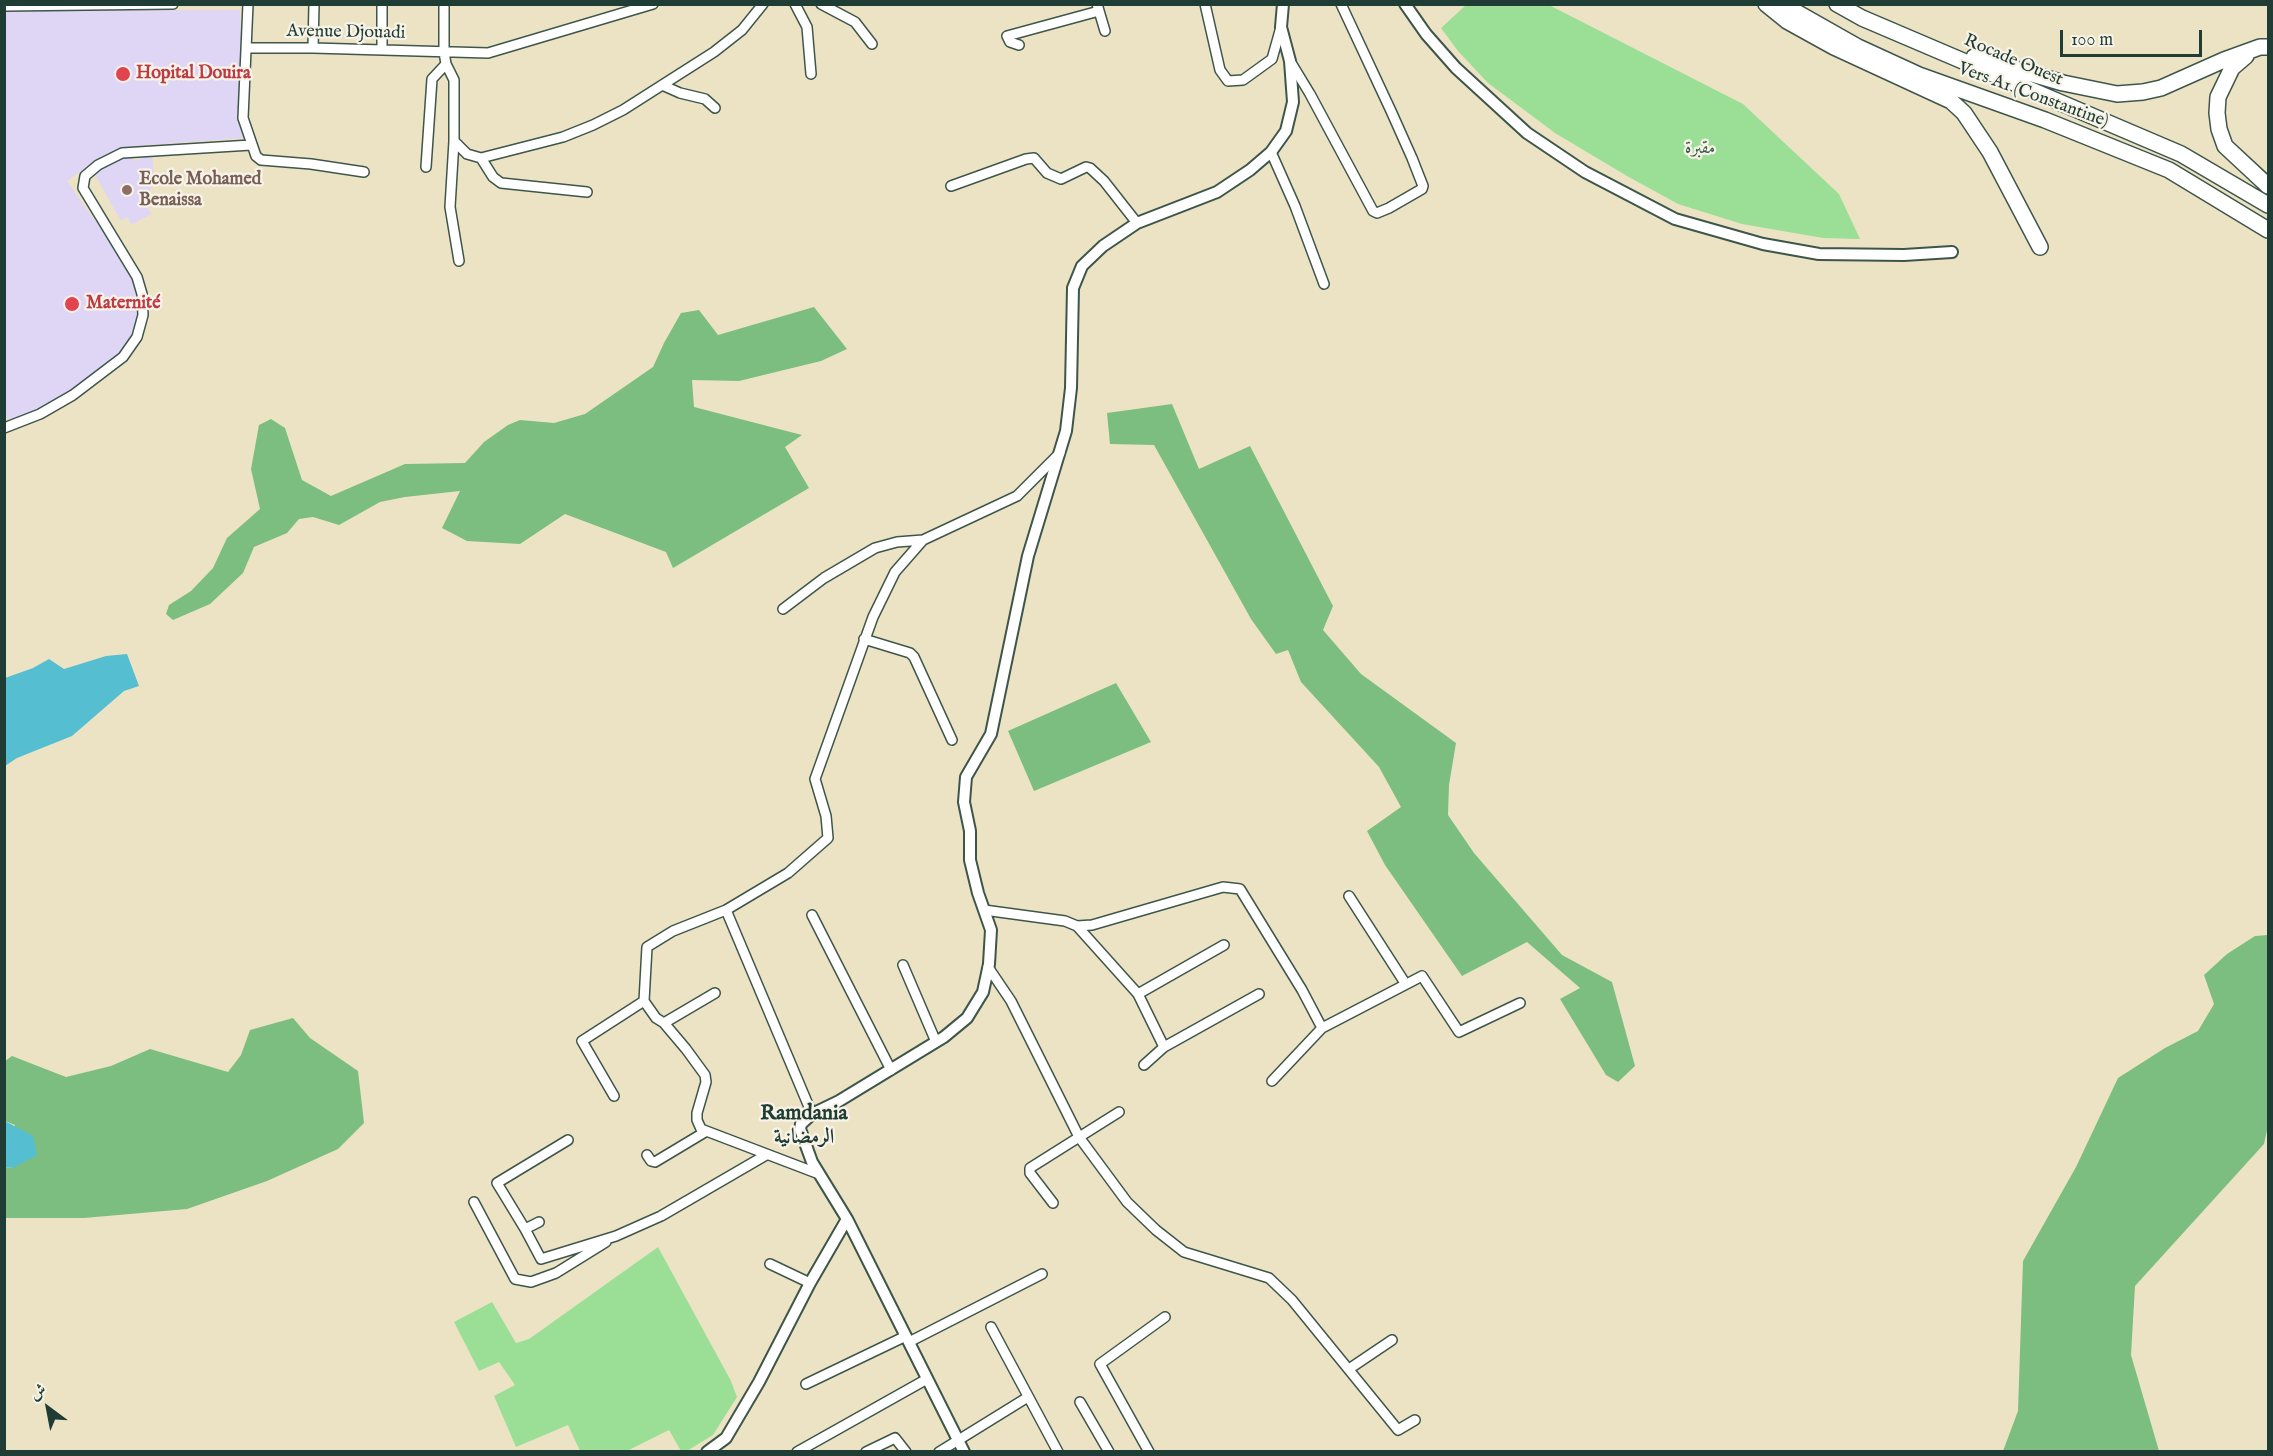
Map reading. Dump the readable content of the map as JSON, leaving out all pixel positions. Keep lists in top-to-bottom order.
{
  "streets": {
    "highway": ["Rocade Ouest", "Vers A1 (Constantine)"],
    "street": ["Avenue Djouadi"]
  },
  "districts": ["Ramdania الرمضانية"],
  "parks": ["مقبرة"],
  "places": ["Hopital Douira", "Ecole Mohamed Benaissa", "Maternité"],
  "scale_bar": "100 m",
  "north": "top left"
}
